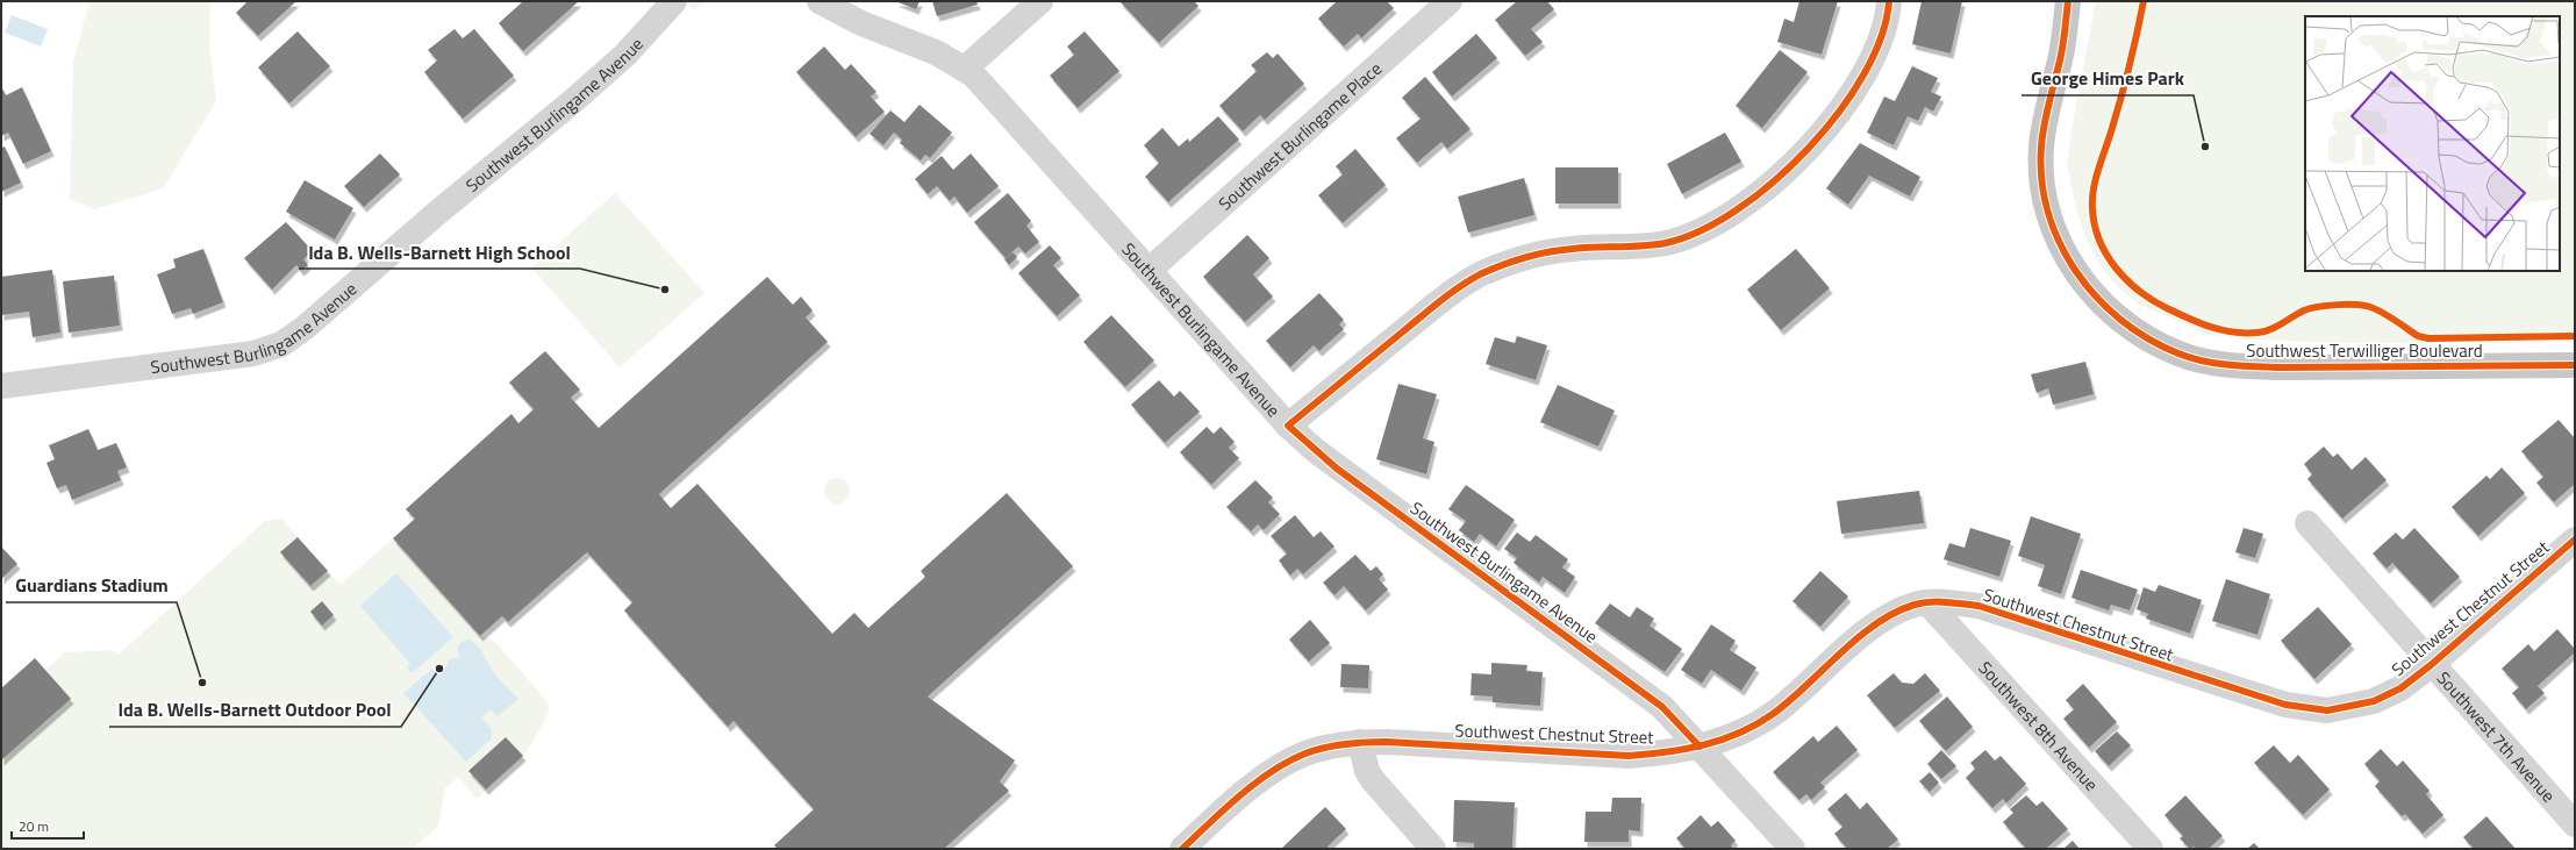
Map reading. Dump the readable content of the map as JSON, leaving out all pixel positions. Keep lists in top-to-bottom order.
{
  "streets": {
    "main road": ["Southwest Terwilliger Boulevard"],
    "street": [
      "Southwest Burlingame Avenue",
      "Southwest Burlingame Place",
      "Southwest Chestnut Street",
      "Southwest 8th Avenue",
      "Southwest 7th Avenue"
    ]
  },
  "crossings": [
    ["Southwest Burlingame Avenue", "Southwest Burlingame Place"],
    ["Southwest Burlingame Avenue", "Southwest Chestnut Street"],
    ["Southwest Chestnut Street", "Southwest 8th Avenue"],
    ["Southwest Chestnut Street", "Southwest 7th Avenue"]
  ],
  "places": [
    "George Himes Park",
    "Ida B. Wells-Barnett High School",
    "Ida B. Wells-Barnett Outdoor Pool",
    "Guardians Stadium"
  ],
  "scale_bar": "20 m"
}
